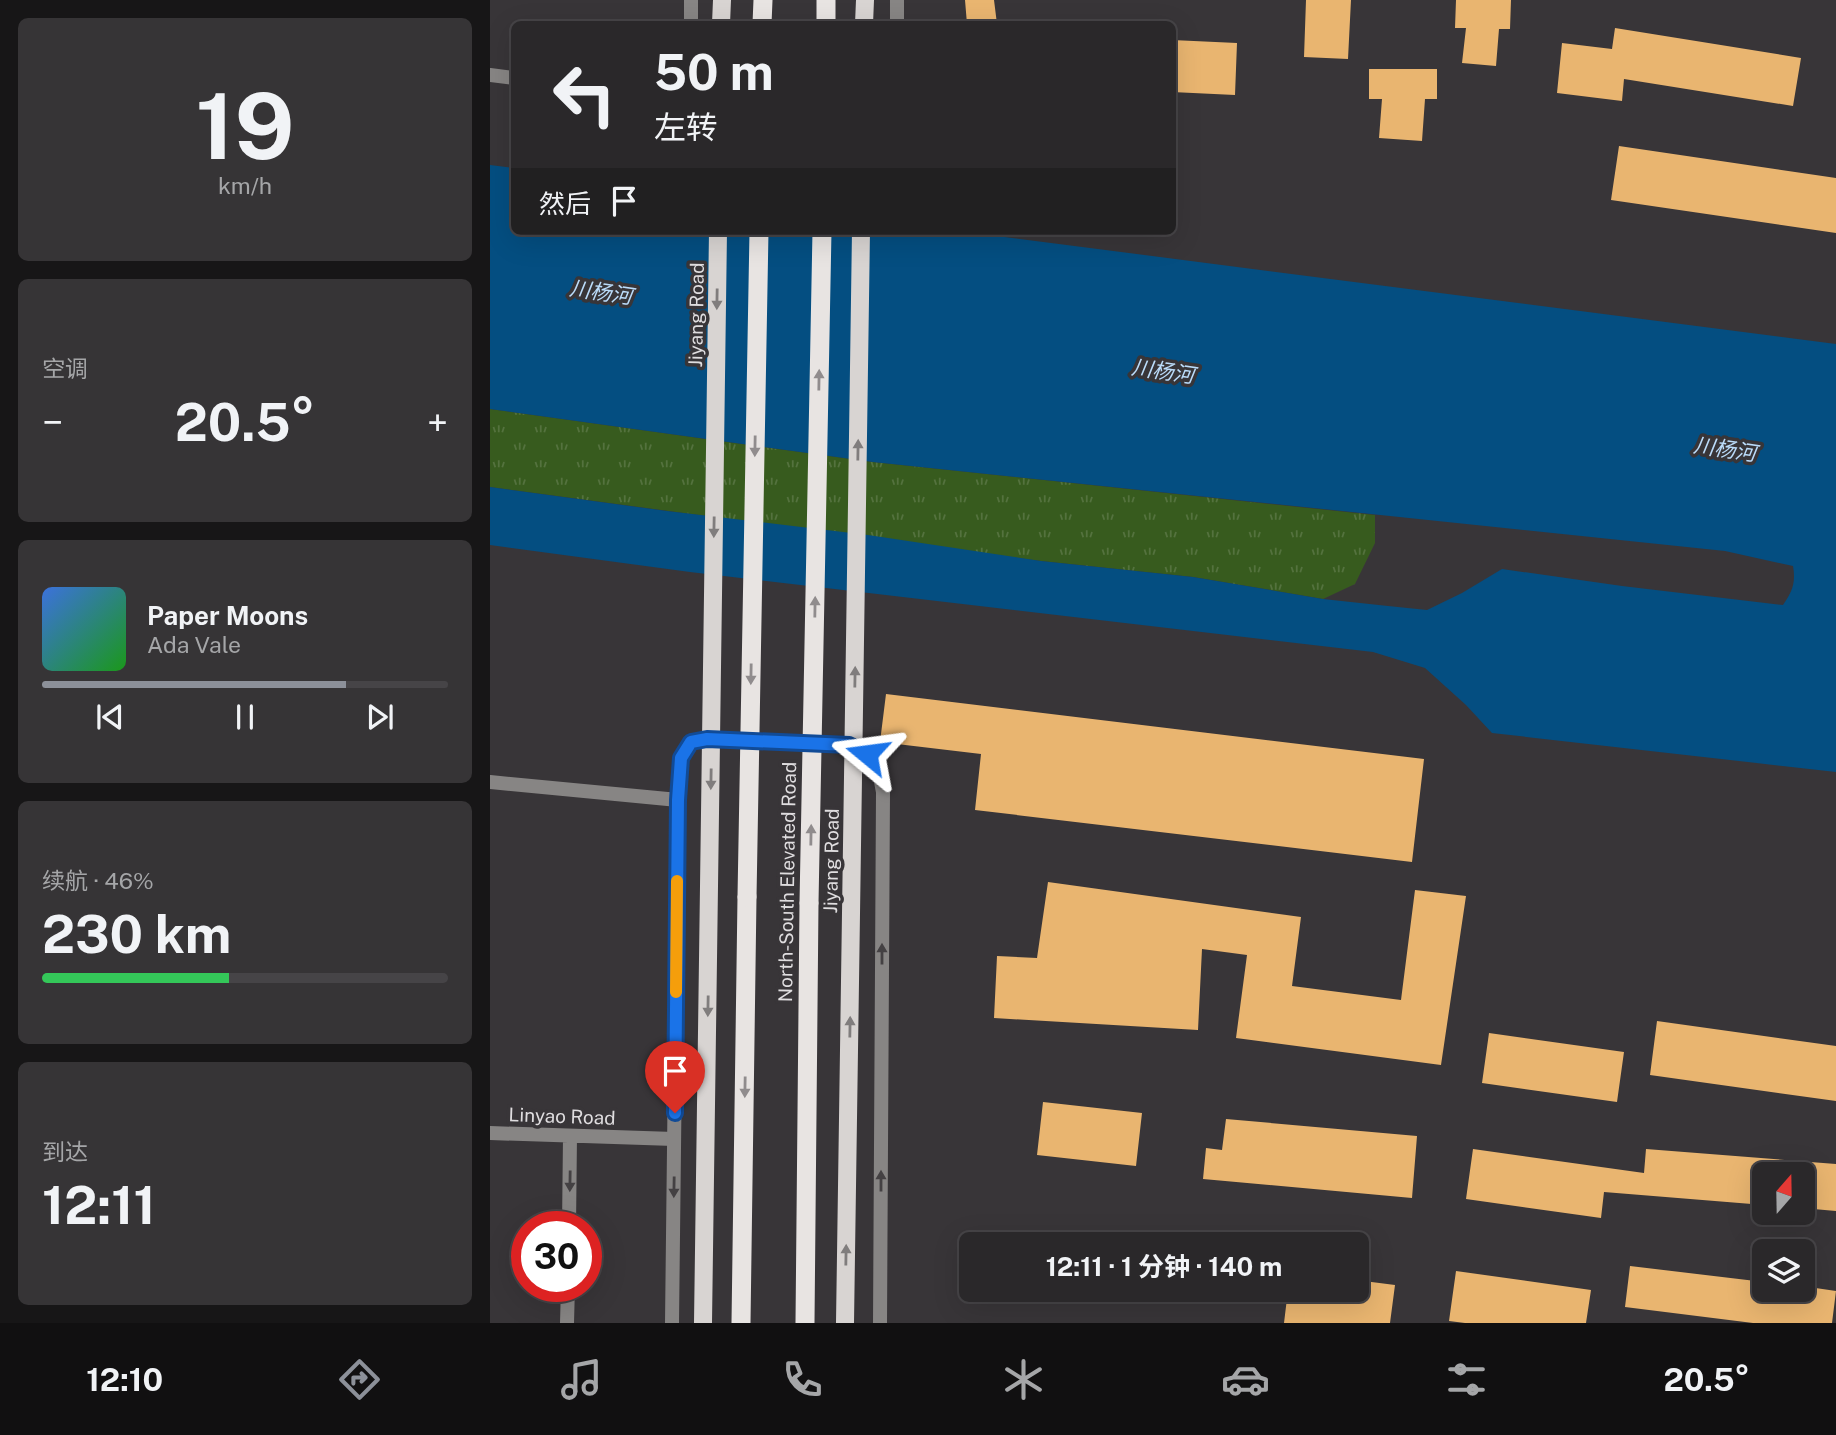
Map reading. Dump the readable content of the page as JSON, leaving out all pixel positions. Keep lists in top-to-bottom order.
{
  "streets": {
    "highway": ["North-South Elevated Road"],
    "main road": ["Jiyang Road"],
    "street": ["Linyao Road"]
  },
  "water": ["川杨河"],
  "north": "top",
  "page": {
    "tile": [
      ["19", "km/h"],
      "空调",
      ["续航 · 46%", "230 km"],
      ["到达", "12:11"]
    ],
    "turn": ["50 m", "左转"],
    "then": "然后",
    "heat": ["−", "20.5°", "+"],
    "song": ["Paper Moons", "Ada Vale"],
    "limit": "30",
    "trip": "12:11 · 1 分钟 · 140 m",
    "tabs": ["12:10", "20.5°"]
  }
}
